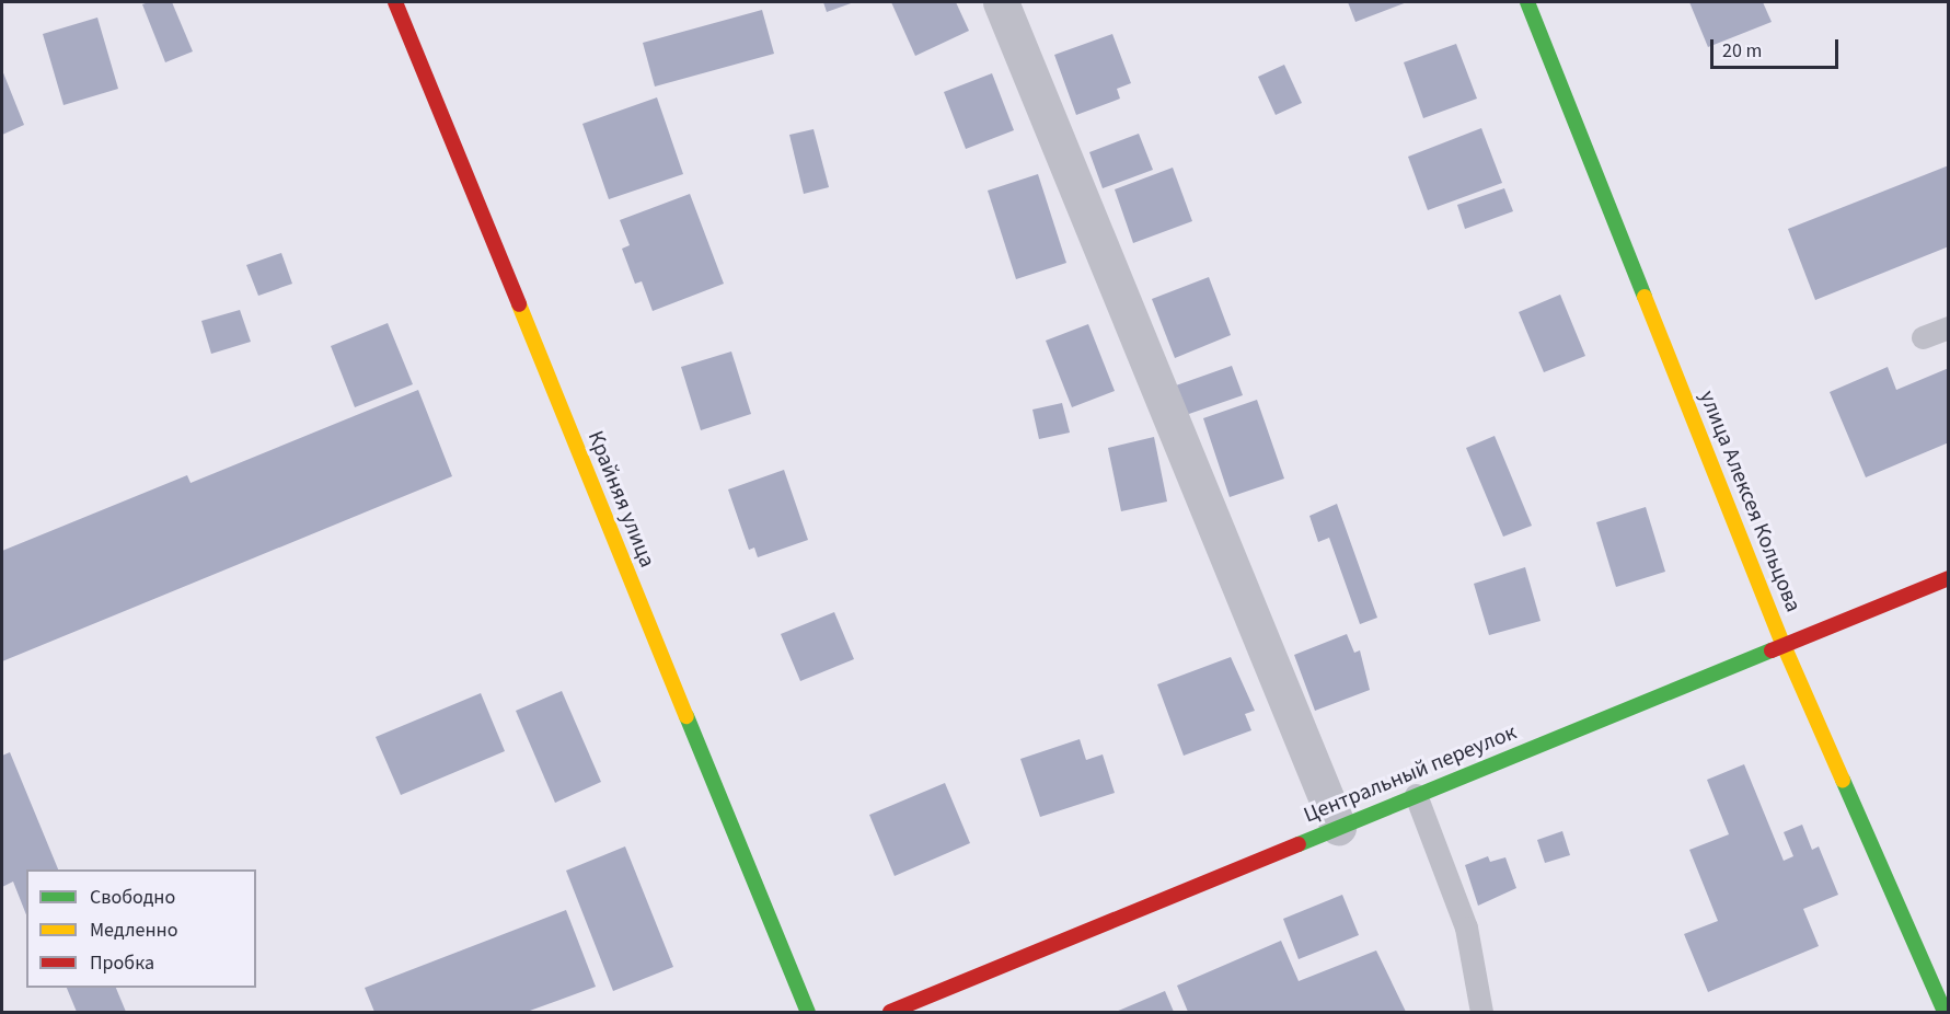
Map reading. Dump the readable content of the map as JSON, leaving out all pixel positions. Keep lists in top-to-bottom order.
{
  "streets": {
    "street": ["Крайняя улица", "улица Алексея Кольцова", "Центральный переулок"]
  },
  "crossings": [
    ["улица Алексея Кольцова", "Центральный переулок"]
  ],
  "legend": ["Свободно", "Медленно", "Пробка"],
  "scale_bar": "20 m"
}
